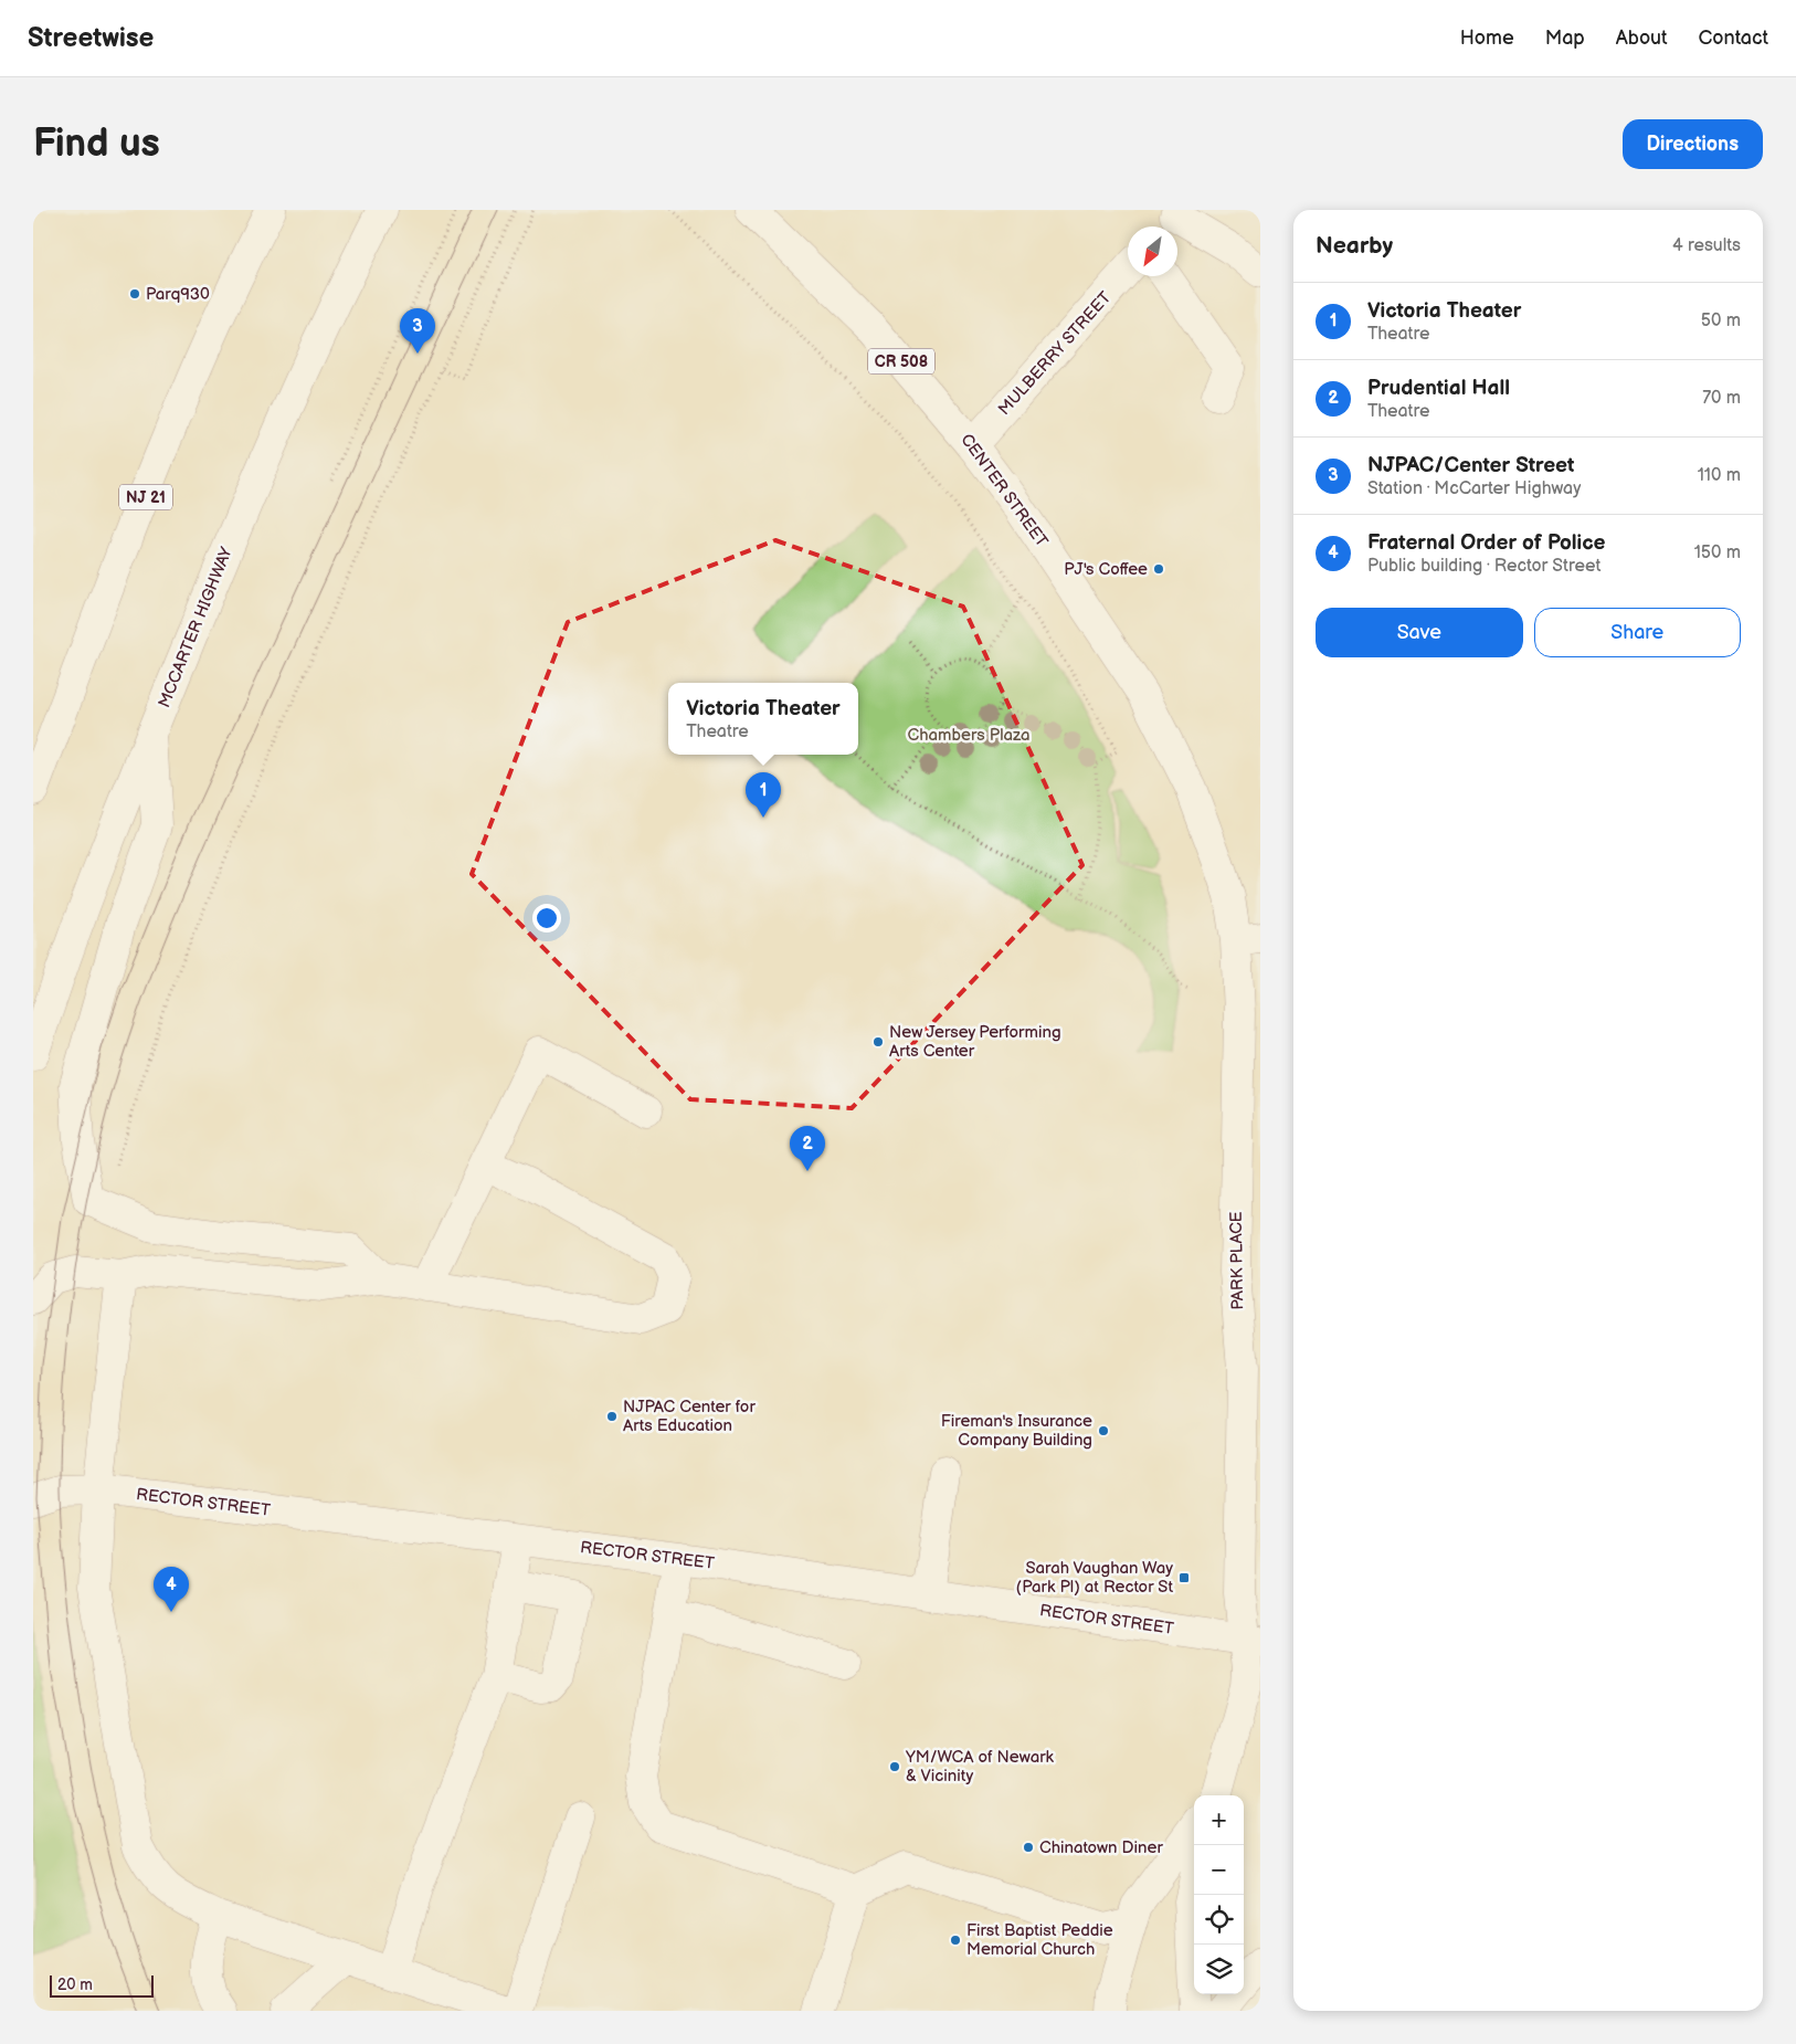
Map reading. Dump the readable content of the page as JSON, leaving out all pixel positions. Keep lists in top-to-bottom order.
{
  "streets": {
    "main road": [
      "MULBERRY STREET",
      "CR 508",
      "CENTER STREET",
      "NJ 21",
      "MCCARTER HIGHWAY",
      "PARK PLACE",
      "RECTOR STREET"
    ]
  },
  "crossings": [
    ["MULBERRY STREET", "CENTER STREET"],
    ["CENTER STREET", "PARK PLACE"],
    ["PARK PLACE", "RECTOR STREET"]
  ],
  "parks": ["Chambers Plaza"],
  "places": {
    "other": [
      "Parq930",
      "PJ's Coffee",
      "New Jersey Performing Arts Center",
      "NJPAC Center for Arts Education",
      "Fireman's Insurance Company Building",
      "YM/WCA of Newark & Vicinity",
      "Chinatown Diner",
      "First Baptist Peddie Memorial Church"
    ],
    "transit": ["Sarah Vaughan Way (Park Pl) at Rector St"]
  },
  "scale_bar": "20 m",
  "north": "bottom left",
  "page": {
    "header": "Streetwise",
    "nav": [
      "Home",
      "Map",
      "About",
      "Contact"
    ],
    "buttons": [
      "Directions",
      ["Save", "Share"]
    ],
    "title": "Find us",
    "heading": ["Nearby", "4 results"],
    "list": [
      {
        "mark": "1",
        "name": "Victoria Theater",
        "note": "Theatre",
        "value": "50 m"
      },
      {
        "mark": "2",
        "name": "Prudential Hall",
        "note": "Theatre",
        "value": "70 m"
      },
      {
        "mark": "3",
        "name": "NJPAC/Center Street",
        "note": "Station · McCarter Highway",
        "value": "110 m"
      },
      {
        "mark": "4",
        "name": "Fraternal Order of Police",
        "note": "Public building · Rector Street",
        "value": "150 m"
      }
    ],
    "pins": [
      "3",
      "1",
      "2",
      "4"
    ],
    "popup": ["Victoria Theater", "Theatre"],
    "map_buttons": ["+", "−"],
    "scale": "20 m"
  }
}
